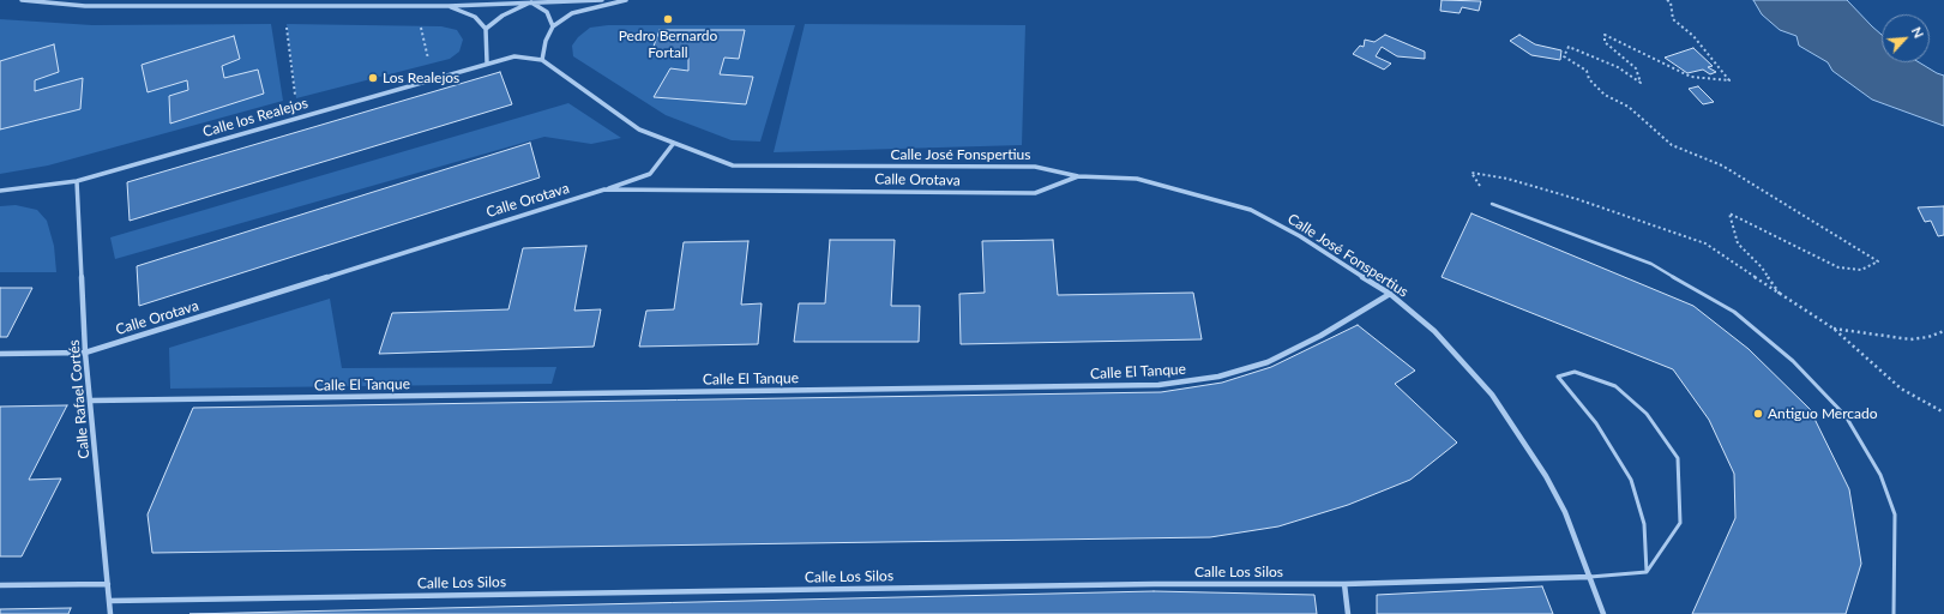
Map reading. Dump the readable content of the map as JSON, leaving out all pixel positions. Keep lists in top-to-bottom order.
{
  "streets": {
    "street": [
      "Calle los Realejos",
      "Calle José Fonspertius",
      "Calle Orotava",
      "Calle El Tanque",
      "Calle Rafael Cortés",
      "Calle Los Silos"
    ]
  },
  "crossings": [
    ["Calle los Realejos", "Calle José Fonspertius"],
    ["Calle los Realejos", "Calle Rafael Cortés"],
    ["Calle José Fonspertius", "Calle Orotava"],
    ["Calle José Fonspertius", "Calle El Tanque"],
    ["Calle José Fonspertius", "Calle Los Silos"],
    ["Calle Orotava", "Calle Rafael Cortés"],
    ["Calle El Tanque", "Calle Rafael Cortés"],
    ["Calle Rafael Cortés", "Calle Los Silos"]
  ],
  "places": ["Pedro Bernardo Fortall", "Los Realejos", "Antiguo Mercado"],
  "north": "top right"
}
